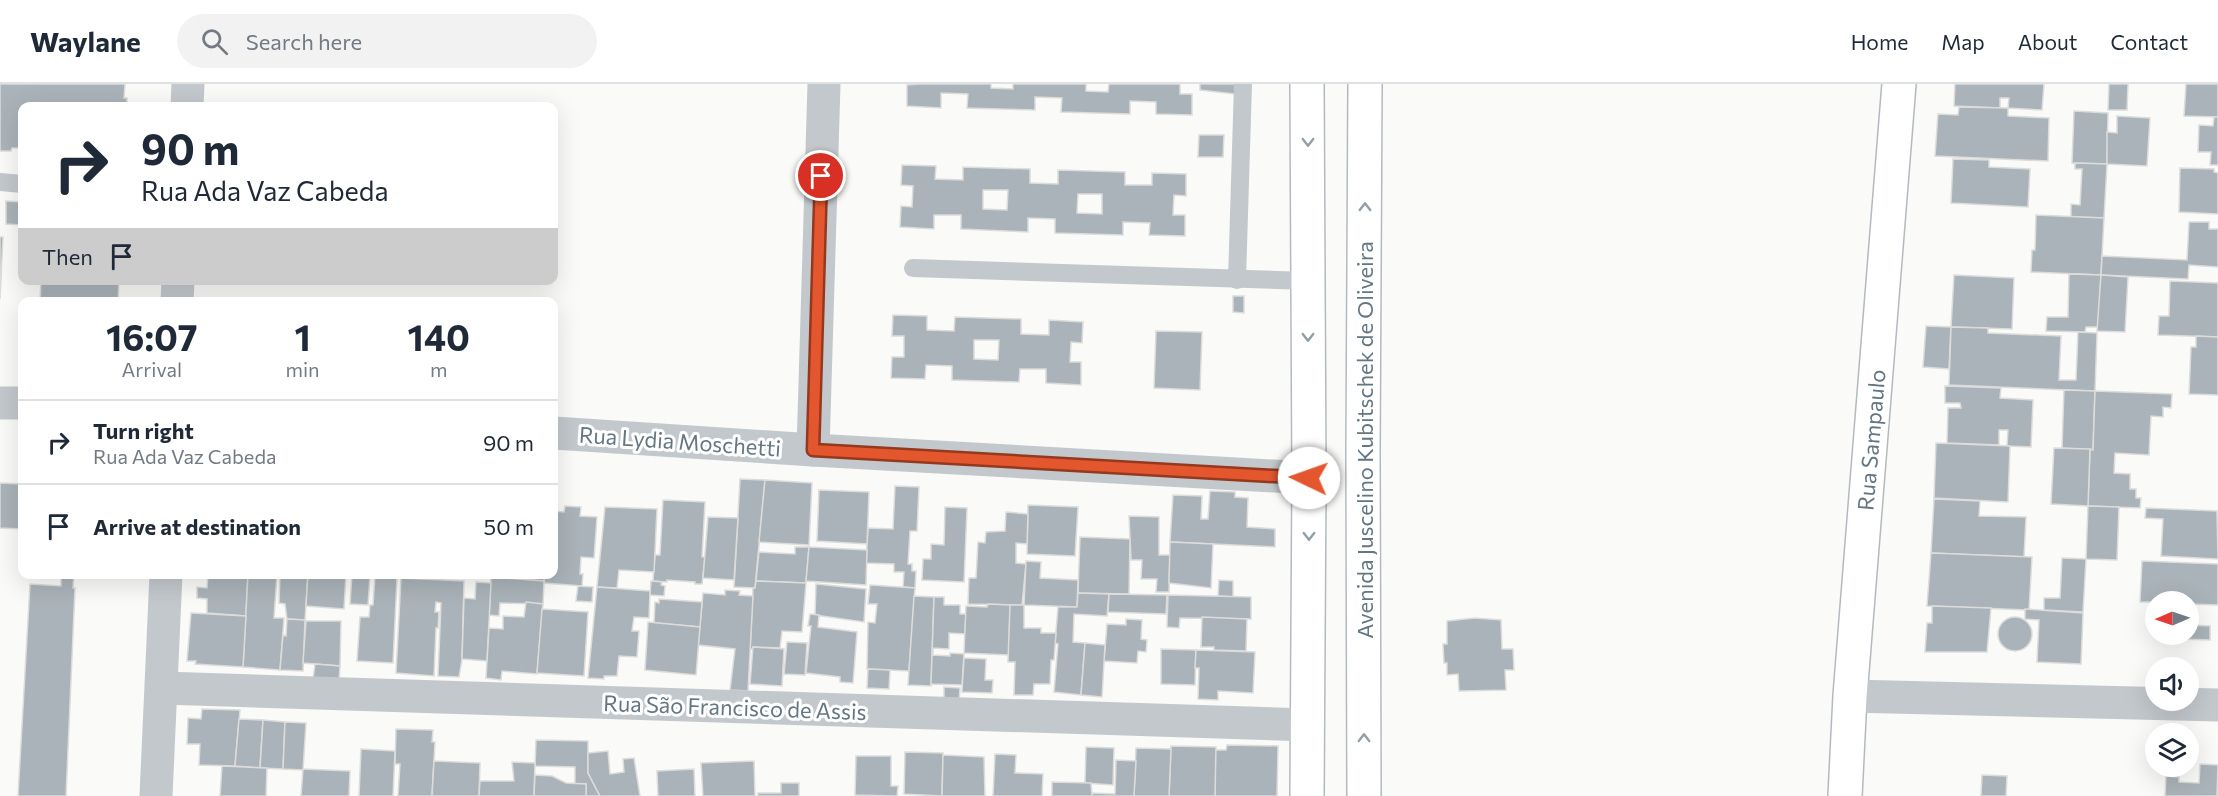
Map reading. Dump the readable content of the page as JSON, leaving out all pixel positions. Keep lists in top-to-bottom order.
{
  "streets": {
    "main road": ["Avenida Juscelino Kubitschek de Oliveira", "Rua Sampaulo"],
    "street": ["Rua Lydia Moschetti", "Rua São Francisco de Assis"]
  },
  "north": "left",
  "page": {
    "header": "Waylane",
    "search": "Search here",
    "nav": [
      "Home",
      "Map",
      "About",
      "Contact"
    ],
    "turn": ["90 m", "Rua Ada Vaz Cabeda"],
    "then": "Then",
    "eta": [
      "16:07",
      "Arrival",
      "1",
      "min",
      "140",
      "m"
    ],
    "list": [
      {
        "name": "Turn right",
        "note": "Rua Ada Vaz Cabeda",
        "value": "90 m"
      },
      {
        "name": "Arrive at destination",
        "value": "50 m"
      }
    ]
  }
}
